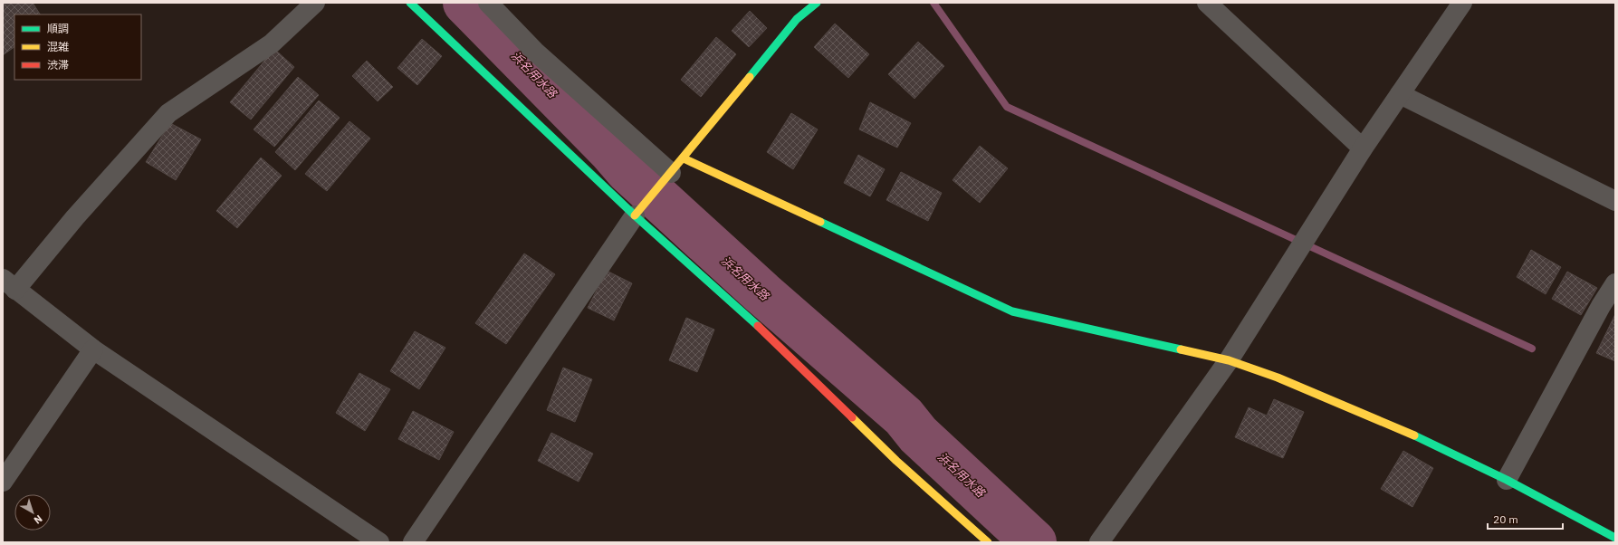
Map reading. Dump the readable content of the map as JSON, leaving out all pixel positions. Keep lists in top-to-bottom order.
{
  "water": ["浜名用水路"],
  "legend": ["順調", "混雑", "渋滞"],
  "scale_bar": "20 m",
  "north": "bottom right"
}
